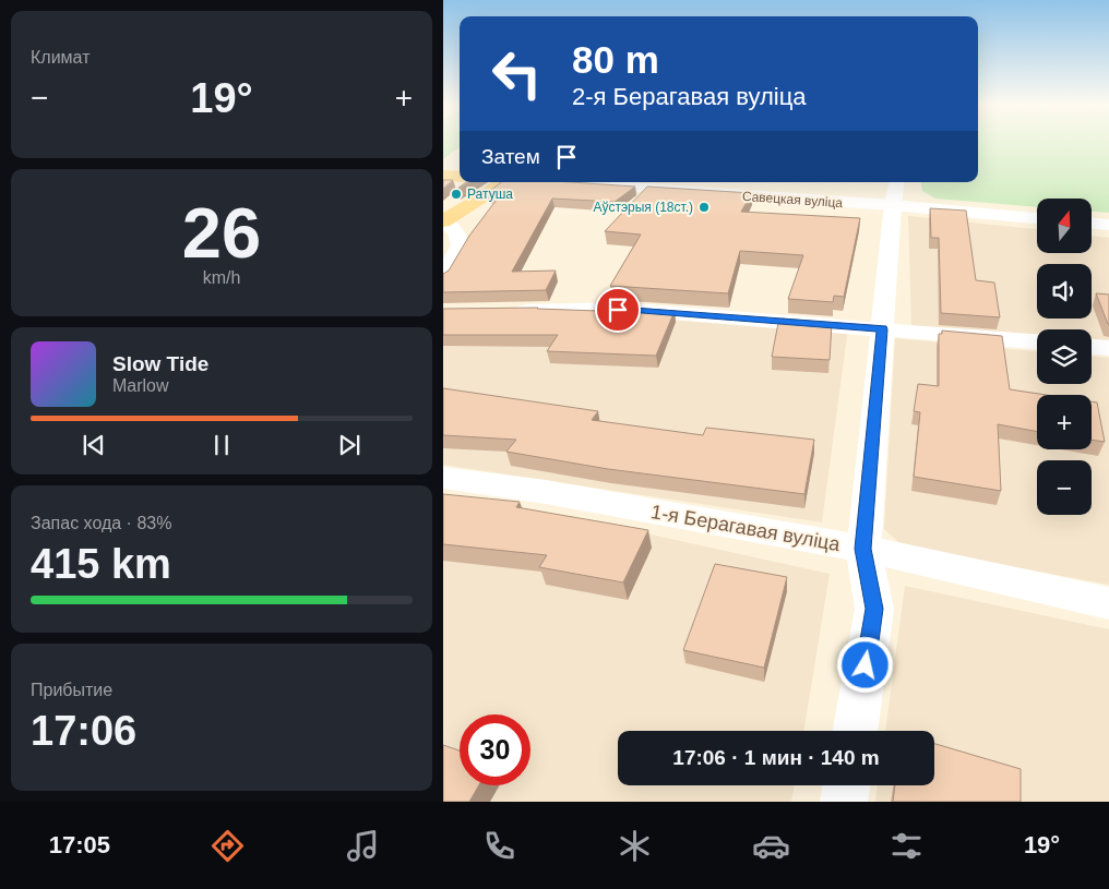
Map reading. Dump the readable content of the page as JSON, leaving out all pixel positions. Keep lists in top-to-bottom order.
{
  "streets": {
    "main road": ["Савецкая вуліца"],
    "street": ["1-я Берагавая вуліца"]
  },
  "places": ["Ратуша", "Аўстэрыя (18ст.)"],
  "north": "top",
  "page": {
    "tile": [
      "Климат",
      ["26", "km/h"],
      ["Запас хода · 83%", "415 km"],
      ["Прибытие", "17:06"]
    ],
    "turn": ["80 m", "2-я Берагавая вуліца"],
    "heat": ["−", "19°", "+"],
    "then": "Затем",
    "map_buttons": ["+", "−"],
    "song": ["Slow Tide", "Marlow"],
    "limit": "30",
    "trip": "17:06 · 1 мин · 140 m",
    "tabs": ["17:05", "19°"]
  }
}
